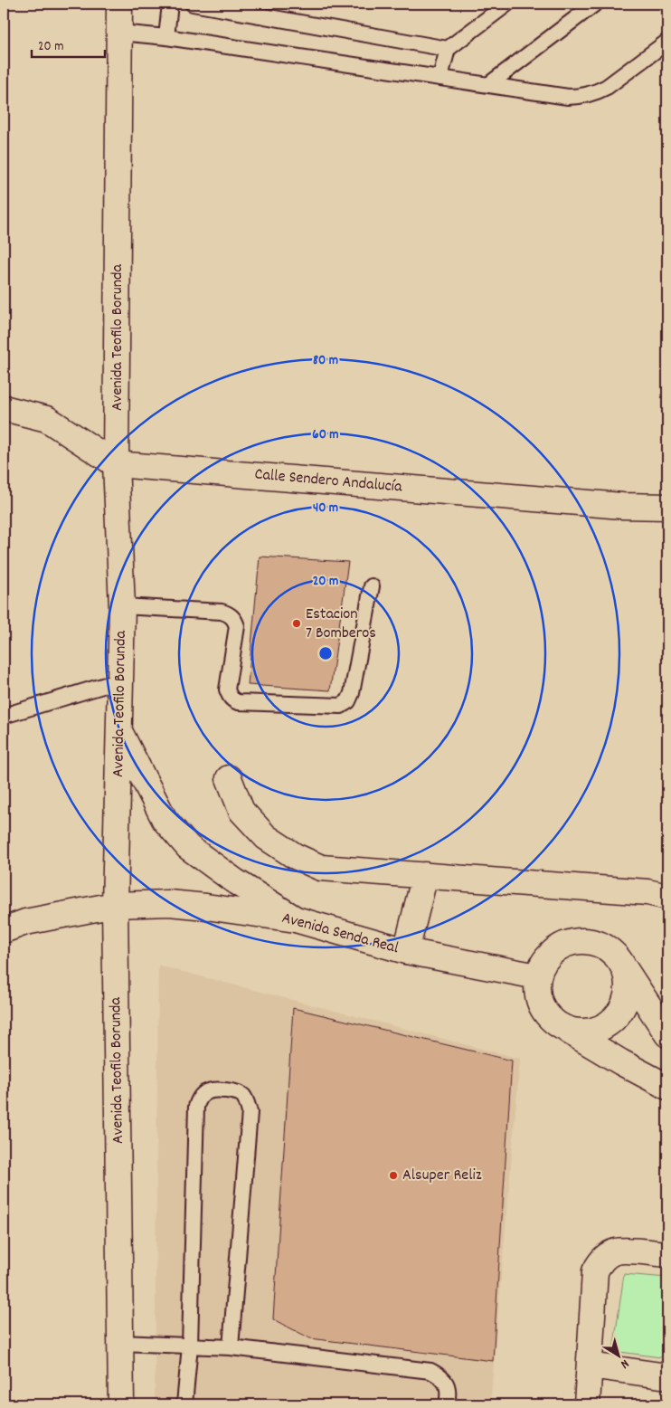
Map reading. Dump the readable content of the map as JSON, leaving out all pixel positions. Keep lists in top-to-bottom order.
{
  "streets": {
    "street": ["Avenida Teofilo Borunda", "Calle Sendero Andalucía", "Avenida Senda Real"]
  },
  "crossings": [
    ["Avenida Teofilo Borunda", "Calle Sendero Andalucía"],
    ["Avenida Teofilo Borunda", "Avenida Senda Real"]
  ],
  "places": ["Estacion 7 Bomberos", "Alsuper Reliz"],
  "scale_bar": "20 m",
  "north": "bottom right",
  "rings": [
    "80 m",
    "60 m",
    "40 m",
    "20 m"
  ]
}
